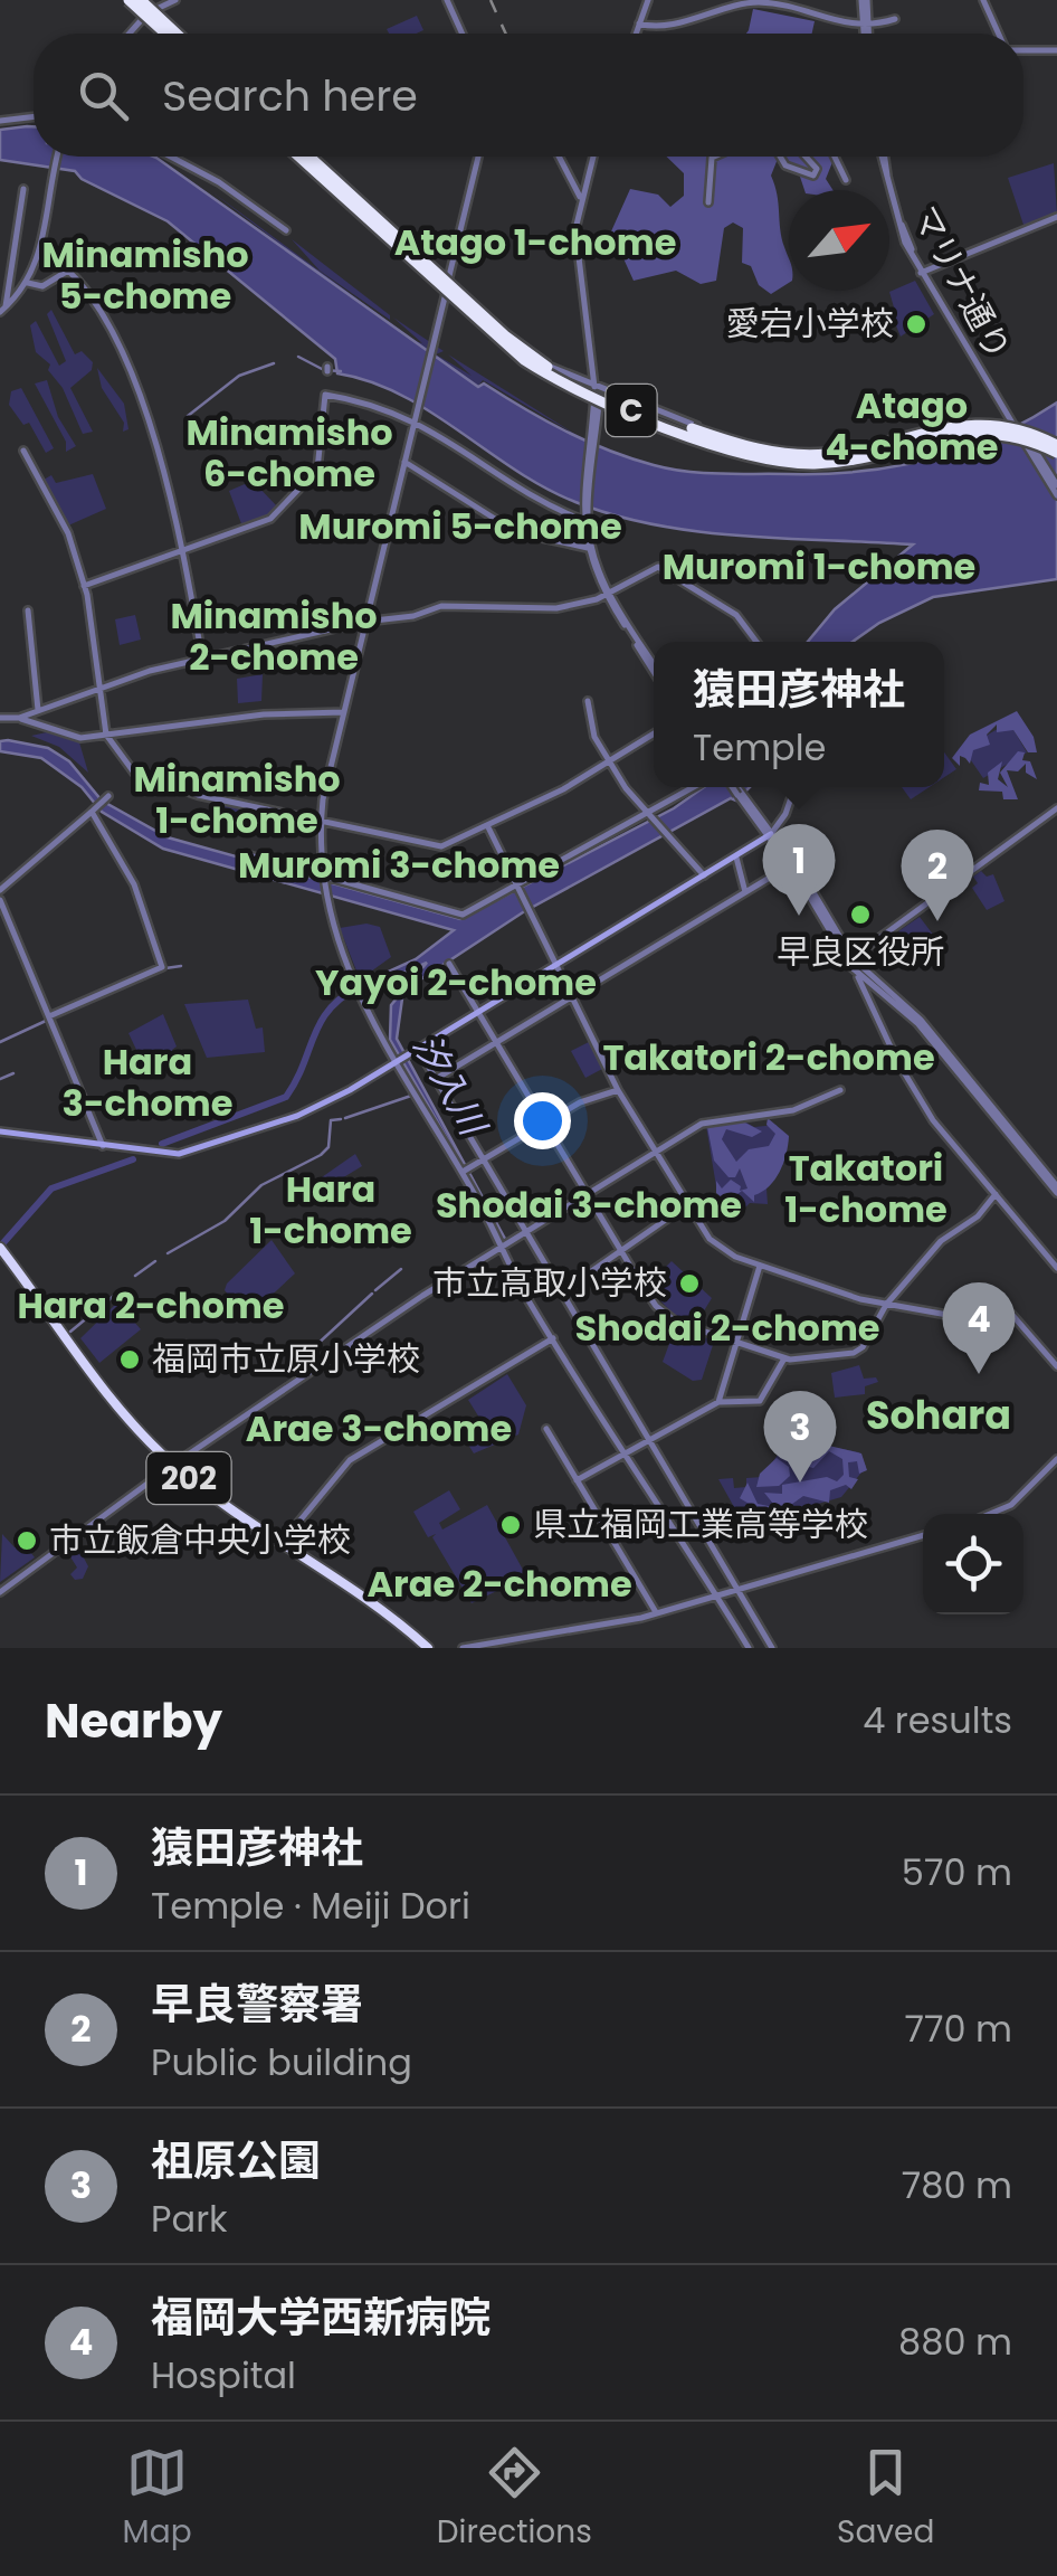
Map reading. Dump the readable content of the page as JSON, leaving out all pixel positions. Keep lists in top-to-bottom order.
{
  "streets": {
    "highway": ["C", "202"],
    "street": ["マリナ通り"]
  },
  "districts": [
    "Atago 1-chome",
    "Minamisho 5-chome",
    "Atago 4-chome",
    "Minamisho 6-chome",
    "Muromi 5-chome",
    "Muromi 1-chome",
    "Minamisho 2-chome",
    "Minamisho 1-chome",
    "Muromi 3-chome",
    "Yayoi 2-chome",
    "Takatori 2-chome",
    "Hara 3-chome",
    "Takatori 1-chome",
    "Hara 1-chome",
    "Shodai 3-chome",
    "Hara 2-chome",
    "Shodai 2-chome",
    "Sohara",
    "Arae 3-chome",
    "Arae 2-chome"
  ],
  "water": ["汐入川"],
  "places": [
    "愛宕小学校",
    "早良区役所",
    "市立高取小学校",
    "福岡市立原小学校",
    "県立福岡工業高等学校",
    "市立飯倉中央小学校"
  ],
  "north": "top right",
  "page": {
    "search": "Search here",
    "popup": ["猿田彦神社", "Temple"],
    "pins": [
      "1",
      "2",
      "4",
      "3"
    ],
    "heading": ["Nearby", "4 results"],
    "list": [
      {
        "mark": "1",
        "name": "猿田彦神社",
        "note": "Temple · Meiji Dori",
        "value": "570 m"
      },
      {
        "mark": "2",
        "name": "早良警察署",
        "note": "Public building",
        "value": "770 m"
      },
      {
        "mark": "3",
        "name": "祖原公園",
        "note": "Park",
        "value": "780 m"
      },
      {
        "mark": "4",
        "name": "福岡大学西新病院",
        "note": "Hospital",
        "value": "880 m"
      }
    ],
    "nav": ["Map", "Directions", "Saved"]
  }
}
